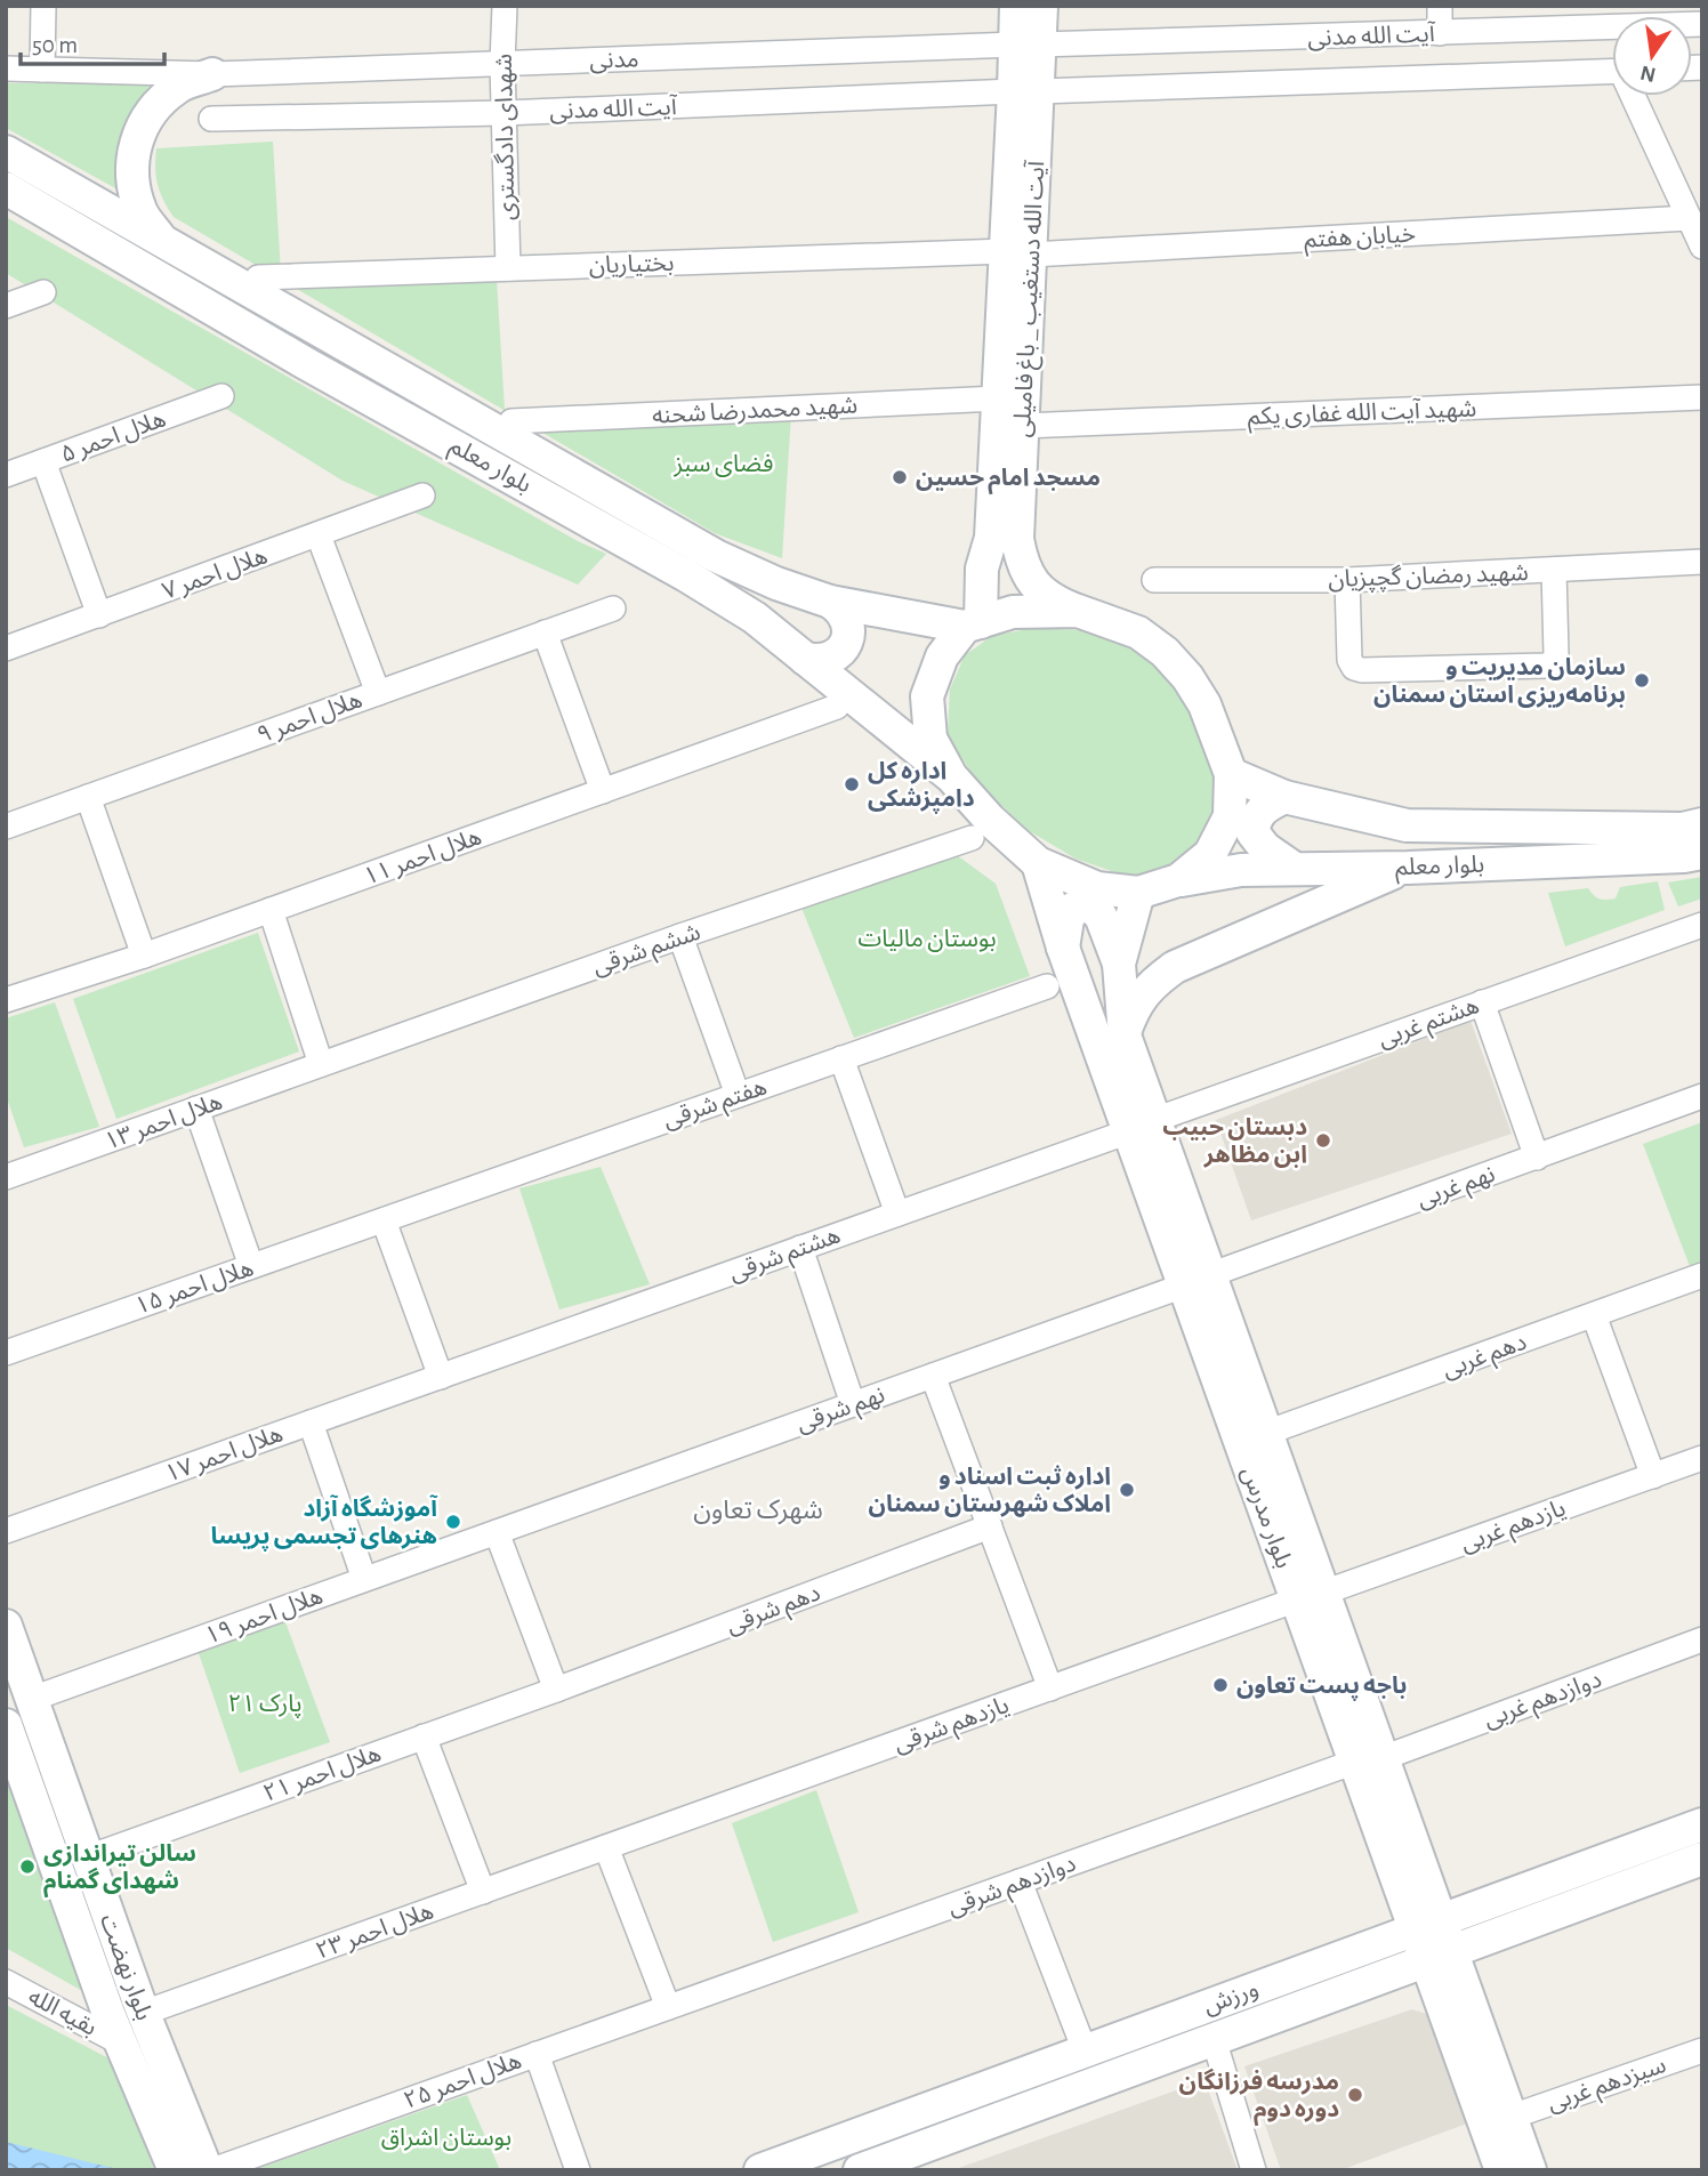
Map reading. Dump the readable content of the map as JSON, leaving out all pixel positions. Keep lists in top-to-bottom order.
{
  "streets": {
    "main road": [
      "آیت الله دستغیب _ باغ فامیلی",
      "بلوار معلم",
      "بلوار مدرس",
      "بلوار نهضت",
      "ورزش"
    ],
    "street": [
      "آیت الله مدنی",
      "مدنی",
      "شهدای دادگستری",
      "خیابان هفتم",
      "بختیاریان",
      "شهید محمدرضا شحنه",
      "شهید آیت الله غفاری یکم",
      "هلال احمر ۵",
      "هلال احمر ۷",
      "شهید رمضان گچپزیان",
      "هلال احمر ۹",
      "هلال احمر ۱۱",
      "ششم شرقی",
      "هشتم غربی",
      "هفتم شرقی",
      "هلال احمر ۱۳",
      "نهم غربی",
      "هشتم شرقی",
      "هلال احمر ۱۵",
      "دهم غربی",
      "نهم شرقی",
      "هلال احمر ۱۷",
      "یازدهم غربی",
      "دهم شرقی",
      "هلال احمر ۱۹",
      "دوازدهم غربی",
      "یازدهم شرقی",
      "هلال احمر ۲۱",
      "دوازدهم شرقی",
      "هلال احمر ۲۳",
      "بقیه الله",
      "هلال احمر ۲۵",
      "سیزدهم غربی"
    ]
  },
  "crossings": [
    ["آیت الله مدنی", "مدنی"],
    ["آیت الله مدنی", "شهدای دادگستری"],
    ["آیت الله مدنی", "آیت الله دستغیب _ باغ فامیلی"],
    ["مدنی", "شهدای دادگستری"],
    ["مدنی", "آیت الله دستغیب _ باغ فامیلی"],
    ["شهدای دادگستری", "بختیاریان"],
    ["خیابان هفتم", "بختیاریان"],
    ["خیابان هفتم", "آیت الله دستغیب _ باغ فامیلی"],
    ["بختیاریان", "آیت الله دستغیب _ باغ فامیلی"],
    ["آیت الله دستغیب _ باغ فامیلی", "شهید محمدرضا شحنه"],
    ["آیت الله دستغیب _ باغ فامیلی", "شهید آیت الله غفاری یکم"],
    ["آیت الله دستغیب _ باغ فامیلی", "بلوار معلم"],
    ["ششم شرقی", "هلال احمر ۱۳"],
    ["هشتم غربی", "هشتم شرقی"],
    ["هشتم غربی", "بلوار مدرس"],
    ["هفتم شرقی", "هلال احمر ۱۵"],
    ["نهم غربی", "نهم شرقی"],
    ["نهم غربی", "بلوار مدرس"],
    ["هشتم شرقی", "هلال احمر ۱۷"],
    ["هشتم شرقی", "بلوار مدرس"],
    ["دهم غربی", "بلوار مدرس"],
    ["نهم شرقی", "بلوار مدرس"],
    ["نهم شرقی", "هلال احمر ۱۹"],
    ["بلوار مدرس", "یازدهم غربی"],
    ["بلوار مدرس", "دوازدهم غربی"],
    ["بلوار مدرس", "یازدهم شرقی"],
    ["بلوار مدرس", "دوازدهم شرقی"],
    ["بلوار مدرس", "ورزش"],
    ["بلوار مدرس", "سیزدهم غربی"],
    ["یازدهم غربی", "یازدهم شرقی"],
    ["دهم شرقی", "هلال احمر ۲۱"],
    ["هلال احمر ۱۹", "بلوار نهضت"],
    ["دوازدهم غربی", "دوازدهم شرقی"],
    ["یازدهم شرقی", "هلال احمر ۲۳"],
    ["هلال احمر ۲۱", "بلوار نهضت"],
    ["دوازدهم شرقی", "هلال احمر ۲۵"],
    ["هلال احمر ۲۳", "بلوار نهضت"],
    ["بلوار نهضت", "بقیه الله"],
    ["بلوار نهضت", "هلال احمر ۲۵"]
  ],
  "districts": ["شهرک تعاون"],
  "parks": [
    "فضای سبز",
    "بوستان مالیات",
    "پارک ۲۱",
    "بوستان اشراق"
  ],
  "places": [
    "مسجد امام حسین",
    "سازمان مدیریت و برنامه‌ریزی استان سمنان",
    "اداره کل دامپزشکی",
    "دبستان حبیب ابن مظاهر",
    "اداره ثبت اسناد و املاک شهرستان سمنان",
    "آموزشگاه آزاد هنرهای تجسمی پریسا",
    "باجه پست تعاون",
    "سالن تیراندازی شهدای گمنام",
    "مدرسه فرزانگان دوره دوم"
  ],
  "scale_bar": "50 m",
  "north": "bottom"
}
